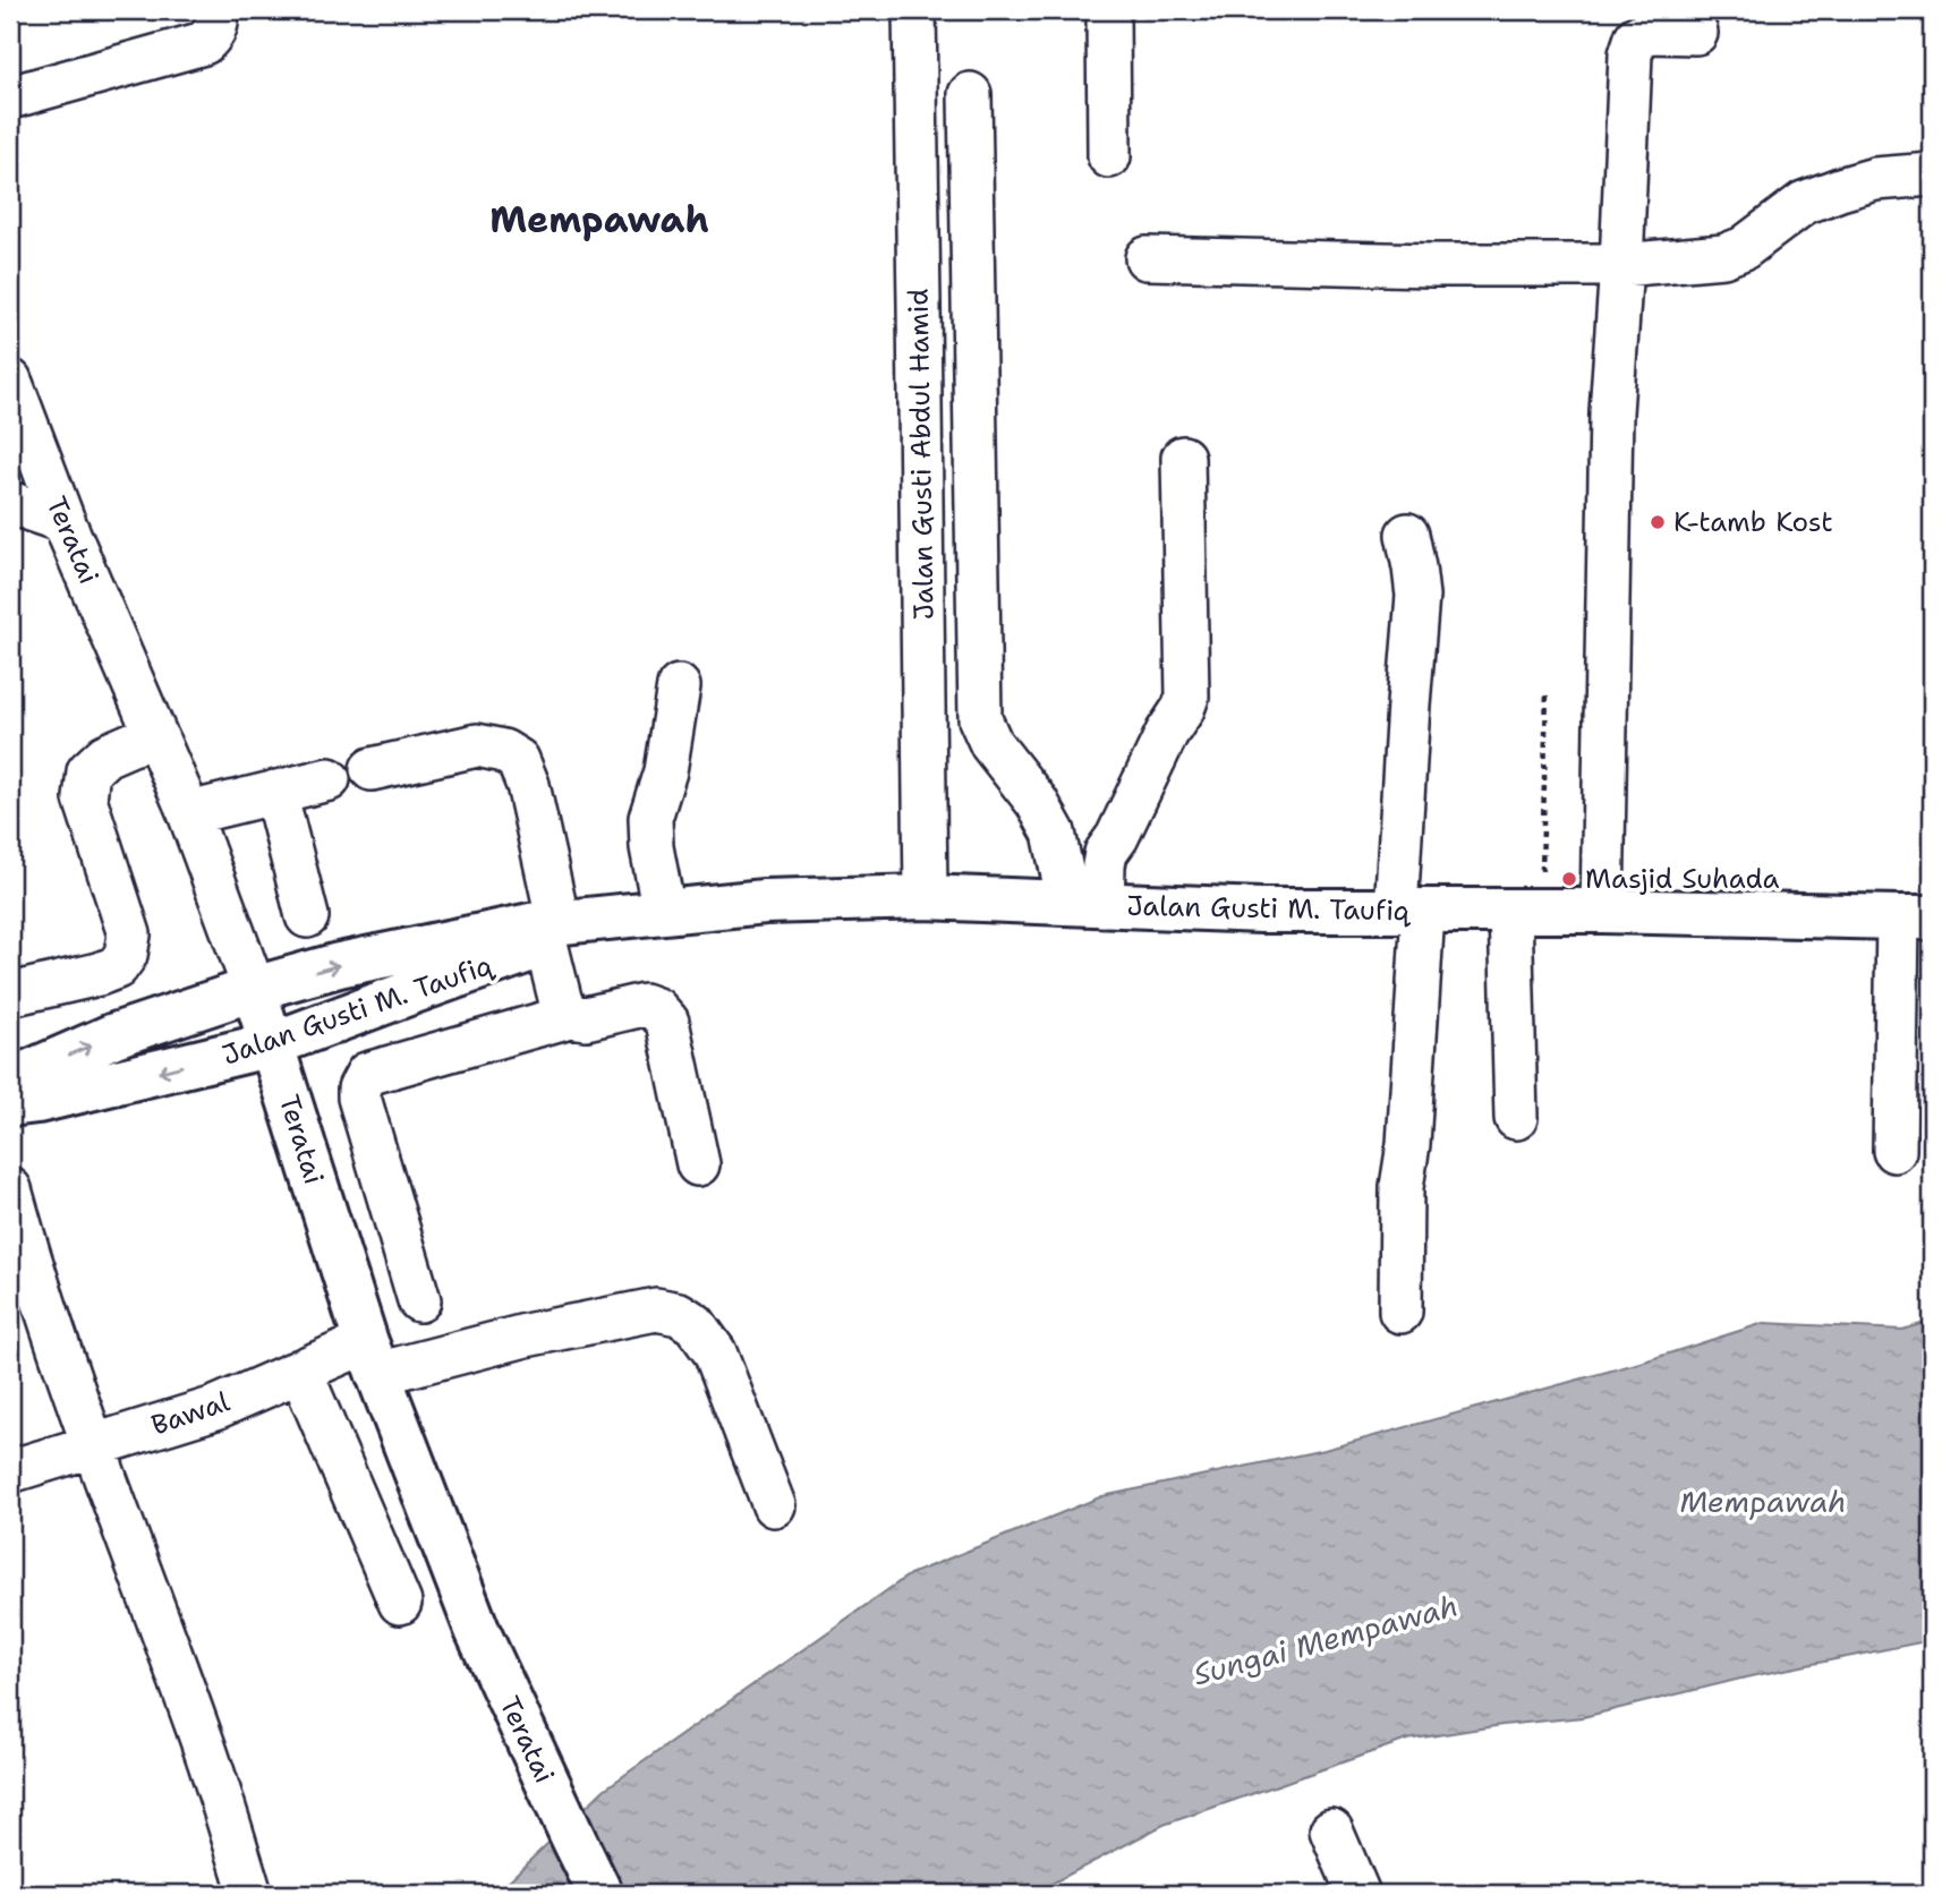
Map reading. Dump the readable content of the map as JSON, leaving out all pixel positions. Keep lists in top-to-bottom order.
{
  "streets": {
    "main road": ["Teratai", "Jalan Gusti M. Taufiq"],
    "street": ["Jalan Gusti Abdul Hamid", "Bawal"]
  },
  "crossings": [
    ["Jalan Gusti Abdul Hamid", "Jalan Gusti M. Taufiq"],
    ["Teratai", "Jalan Gusti M. Taufiq"],
    ["Teratai", "Bawal"]
  ],
  "districts": ["Mempawah"],
  "water": ["Mempawah", "Sungai Mempawah"],
  "places": ["K-tamb Kost", "Masjid Suhada"]
}
